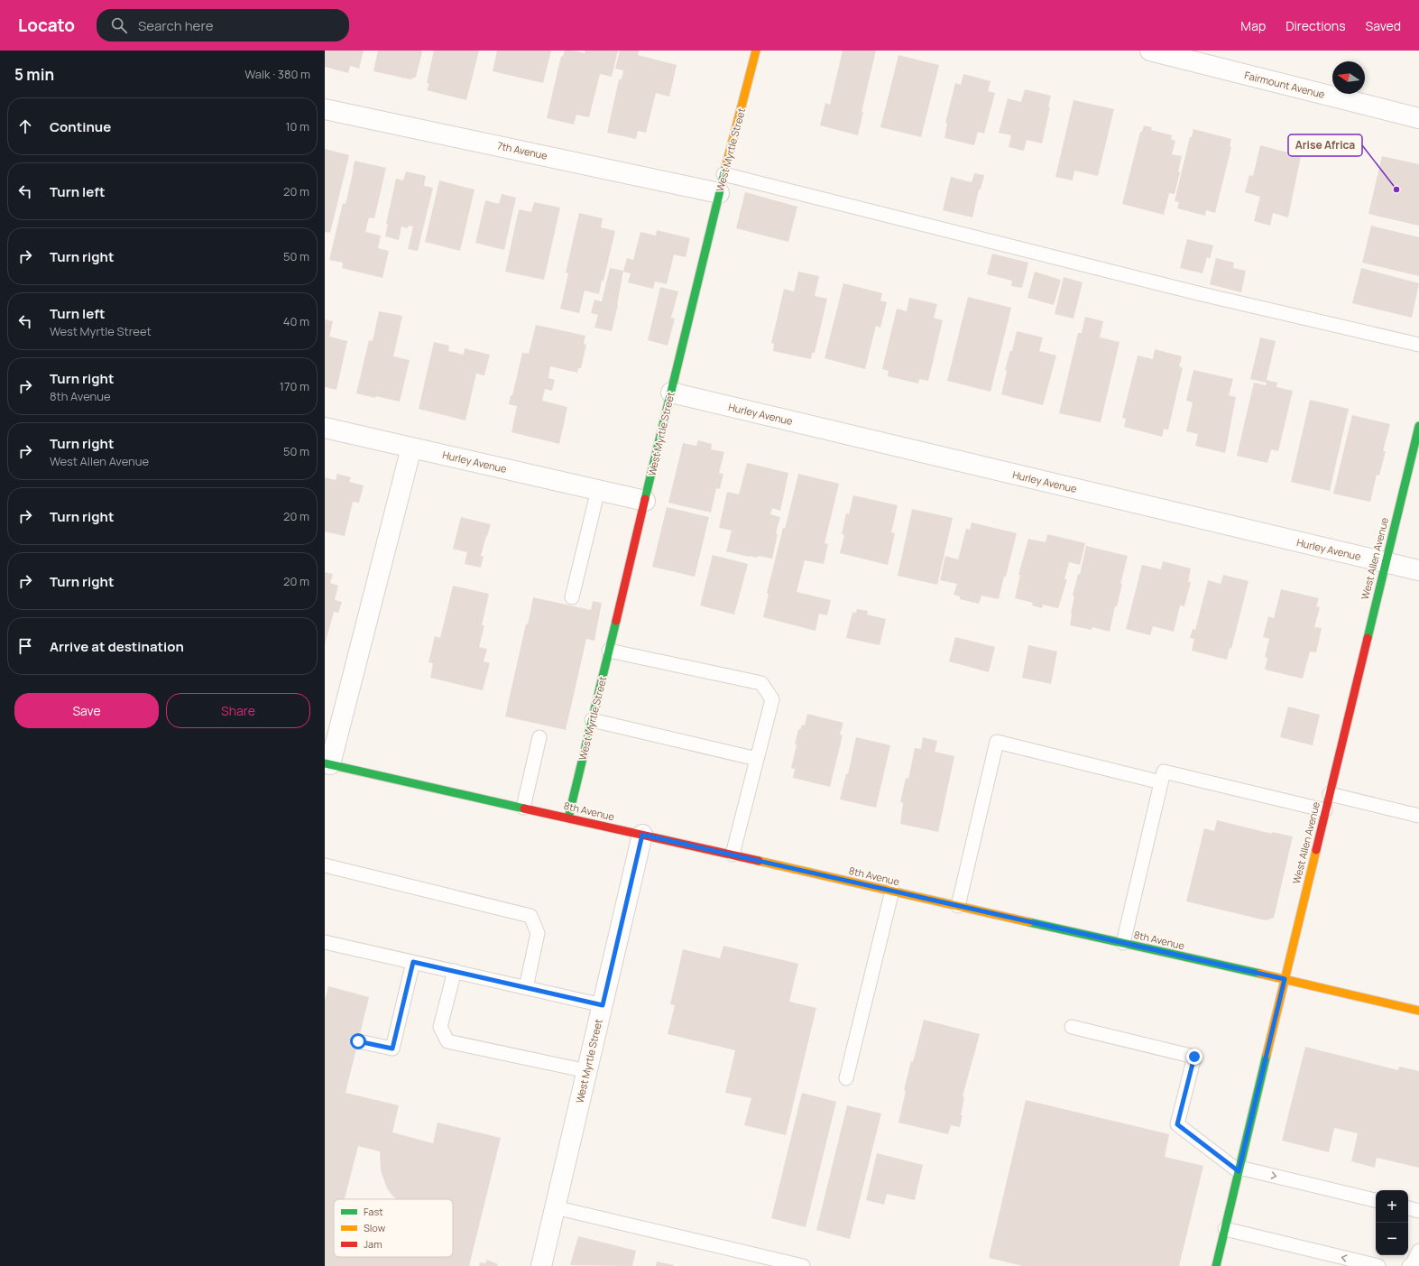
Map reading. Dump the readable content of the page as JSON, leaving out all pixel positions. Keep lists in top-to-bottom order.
{
  "streets": {
    "street": [
      "Fairmount Avenue",
      "West Myrtle Street",
      "7th Avenue",
      "Hurley Avenue",
      "West Allen Avenue",
      "8th Avenue"
    ]
  },
  "crossings": [
    ["West Myrtle Street", "7th Avenue"],
    ["West Myrtle Street", "Hurley Avenue"],
    ["West Myrtle Street", "8th Avenue"],
    ["Hurley Avenue", "West Allen Avenue"],
    ["West Allen Avenue", "8th Avenue"]
  ],
  "places": ["Arise Africa"],
  "legend": ["Fast", "Slow", "Jam"],
  "north": "left",
  "page": {
    "header": "Locato",
    "search": "Search here",
    "nav": ["Map", "Directions", "Saved"],
    "heading": ["5 min", "Walk · 380 m"],
    "list": [
      ["Continue", "10 m"],
      ["Turn left", "20 m"],
      ["Turn right", "50 m"],
      ["Turn left", "West Myrtle Street", "40 m"],
      ["Turn right", "8th Avenue", "170 m"],
      ["Turn right", "West Allen Avenue", "50 m"],
      ["Turn right", "20 m"],
      ["Turn right", "20 m"],
      "Arrive at destination"
    ],
    "buttons": ["Save", "Share"],
    "map_buttons": ["+", "−"]
  }
}
